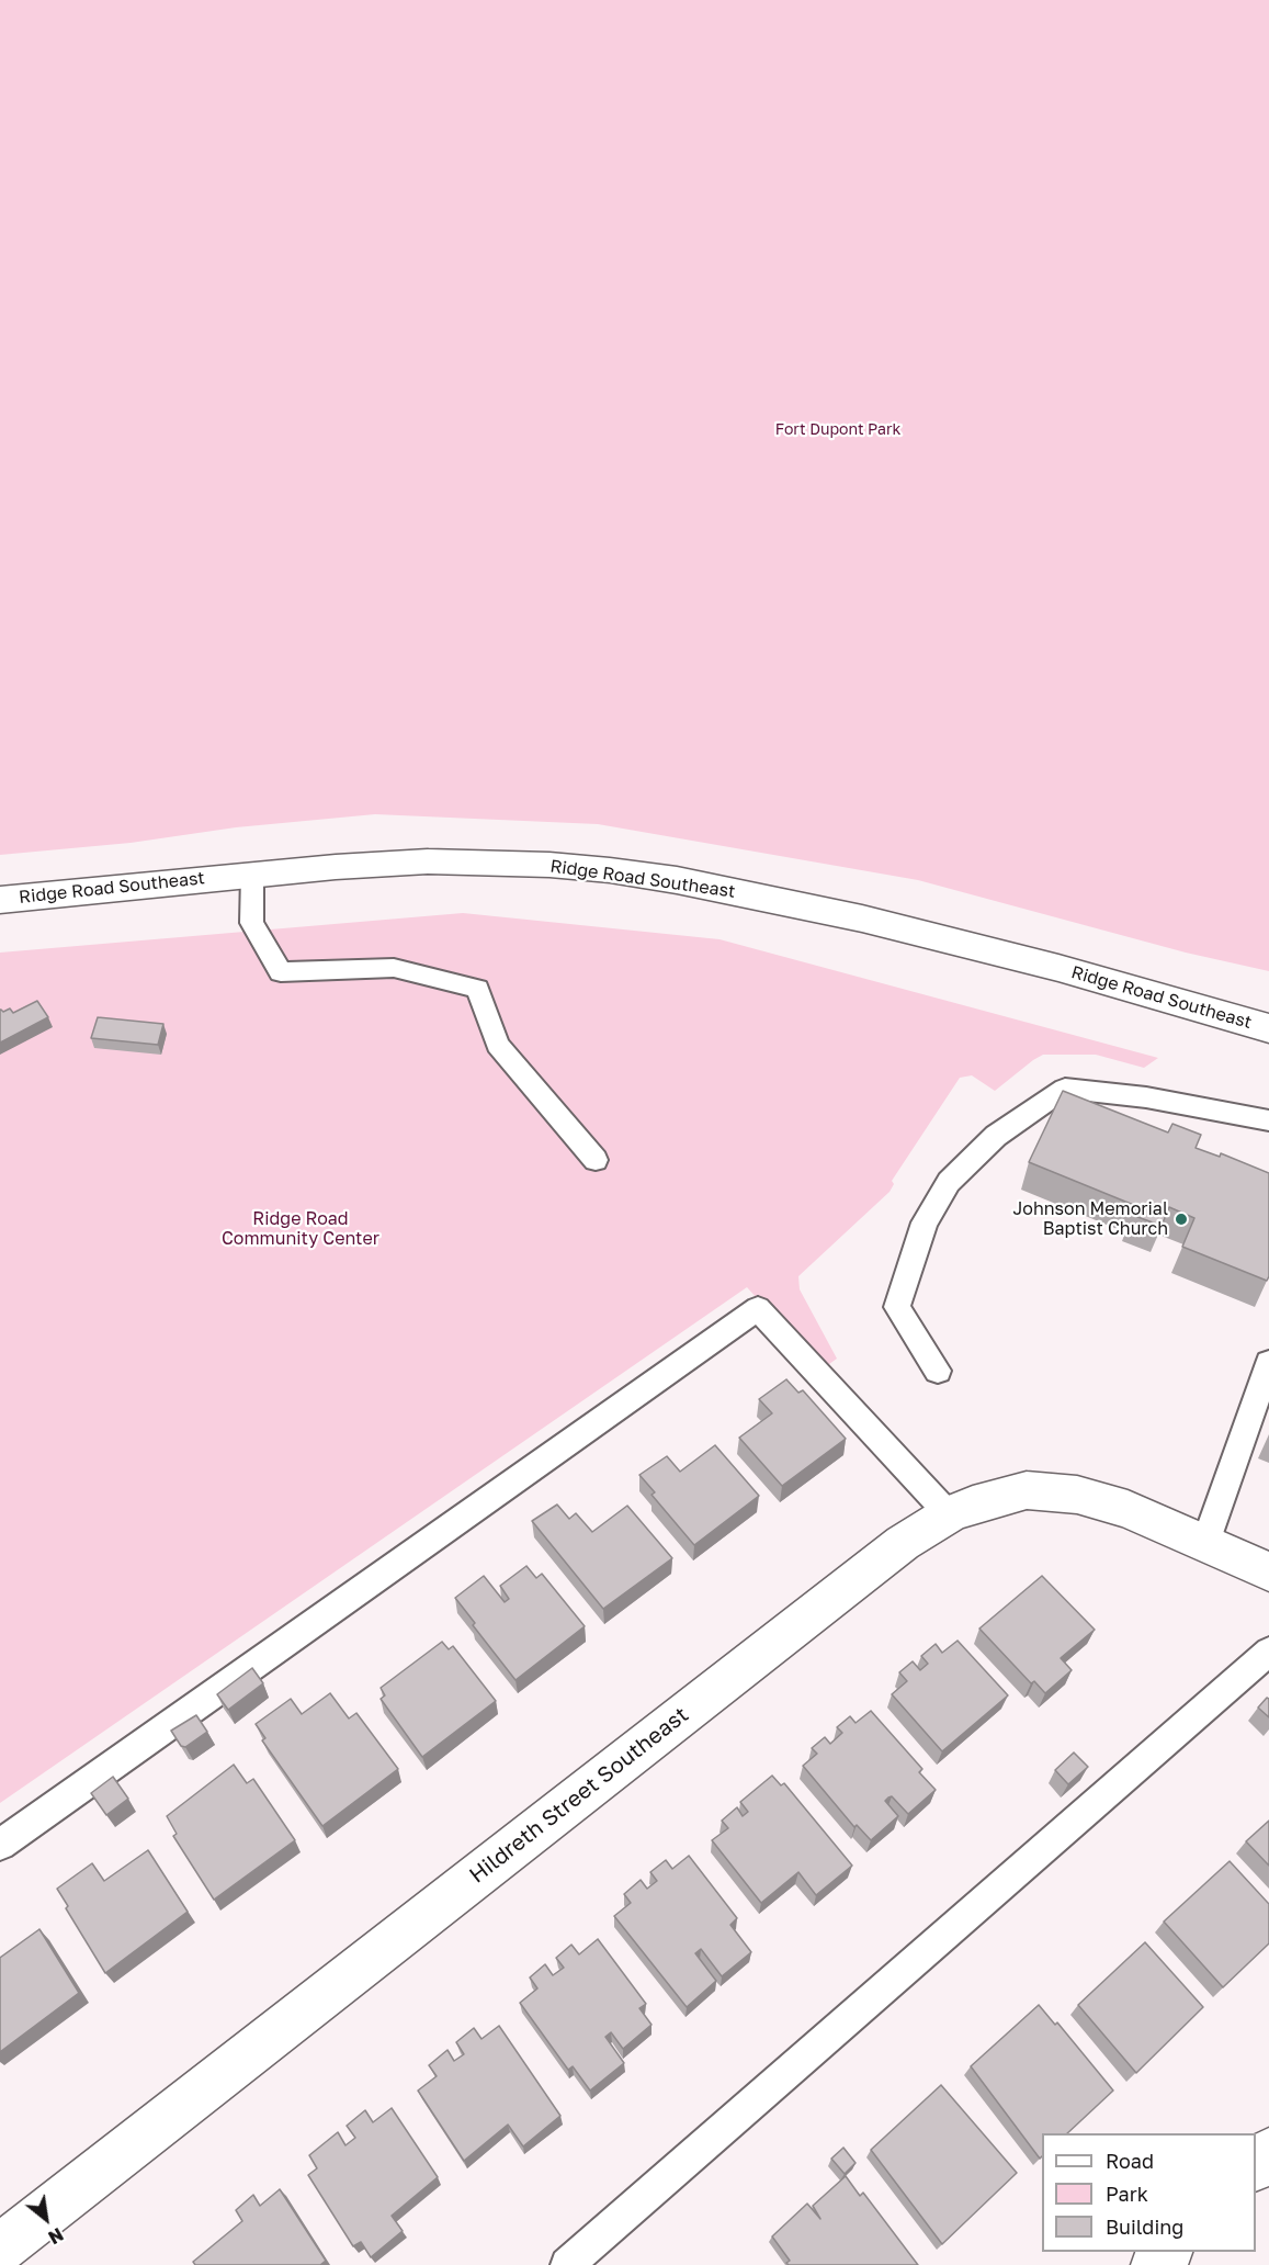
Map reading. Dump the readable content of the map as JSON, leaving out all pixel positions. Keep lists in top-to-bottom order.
{
  "streets": {
    "main road": ["Ridge Road Southeast", "Hildreth Street Southeast"]
  },
  "parks": ["Fort Dupont Park", "Ridge Road Community Center"],
  "places": ["Johnson Memorial Baptist Church"],
  "legend": ["Road", "Park", "Building"],
  "north": "bottom right"
}
